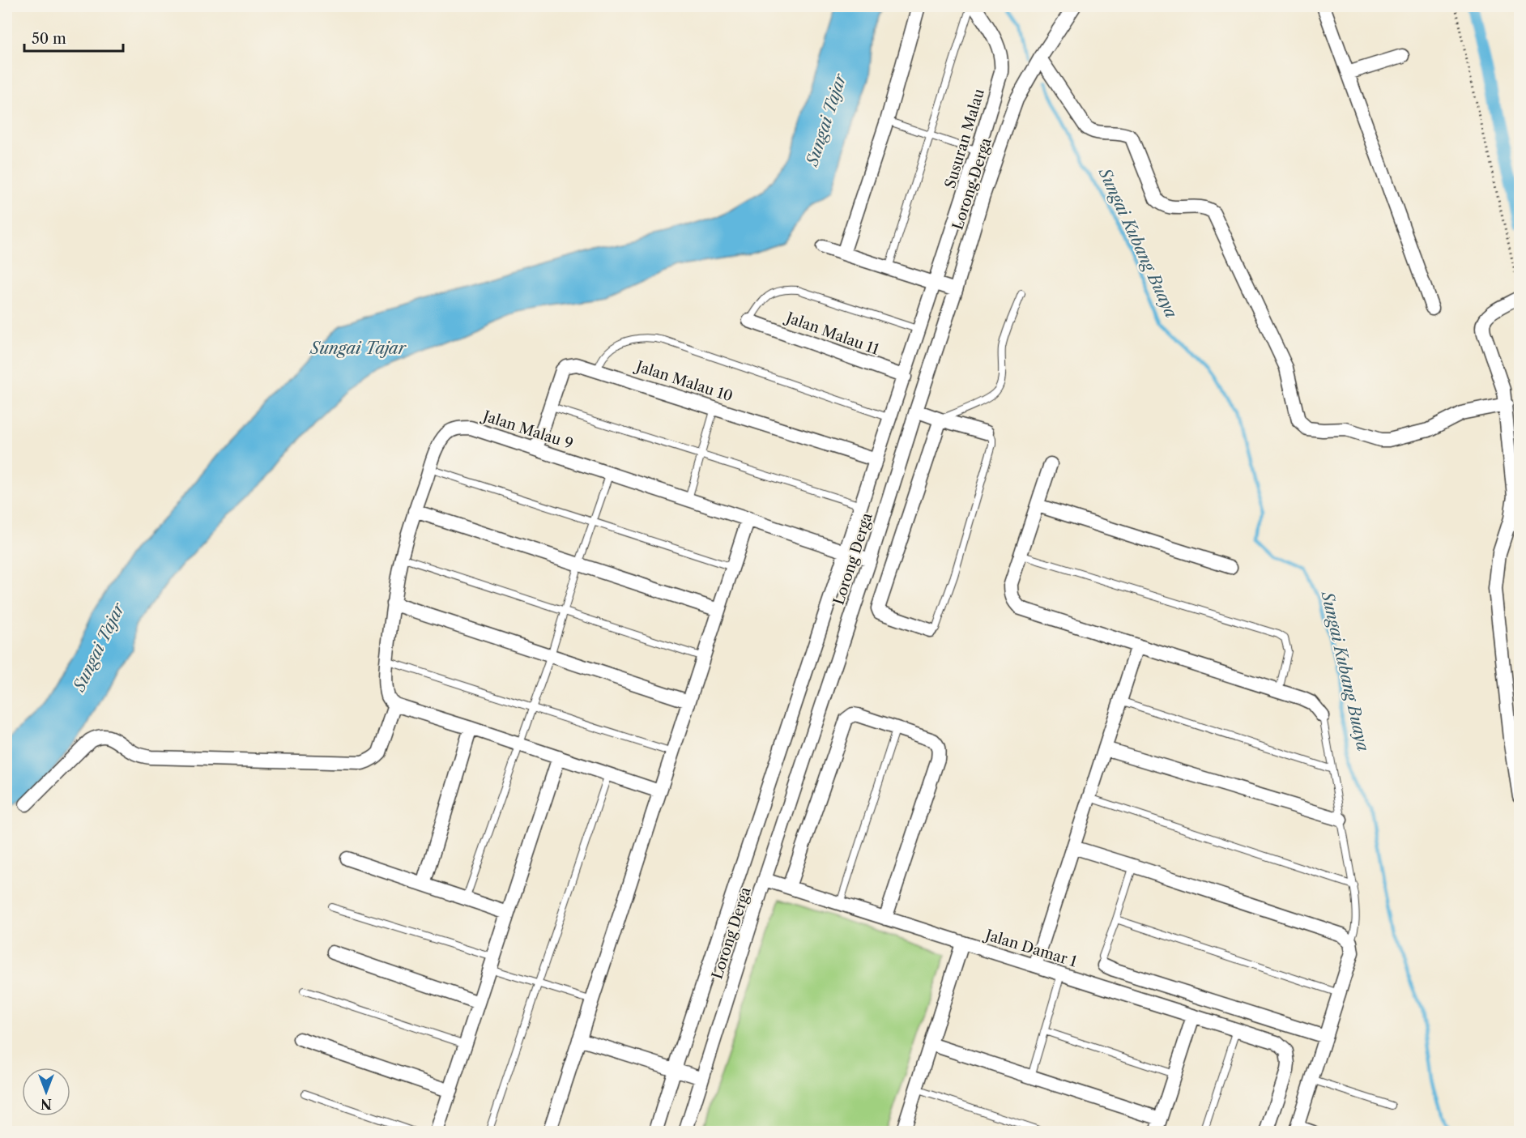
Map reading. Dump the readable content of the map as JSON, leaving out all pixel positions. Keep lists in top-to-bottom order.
{
  "streets": {
    "street": [
      "Susuran Malau",
      "Lorong Derga",
      "Jalan Malau 11",
      "Jalan Malau 10",
      "Jalan Malau 9",
      "Jalan Damar 1"
    ]
  },
  "crossings": [
    ["Susuran Malau", "Jalan Malau 11"],
    ["Susuran Malau", "Jalan Malau 10"],
    ["Susuran Malau", "Jalan Malau 9"],
    ["Lorong Derga", "Jalan Malau 9"],
    ["Lorong Derga", "Jalan Damar 1"],
    ["Jalan Malau 10", "Jalan Malau 9"]
  ],
  "water": ["Sungai Tajar", "Sungai Kubang Buaya"],
  "scale_bar": "50 m",
  "north": "bottom"
}
